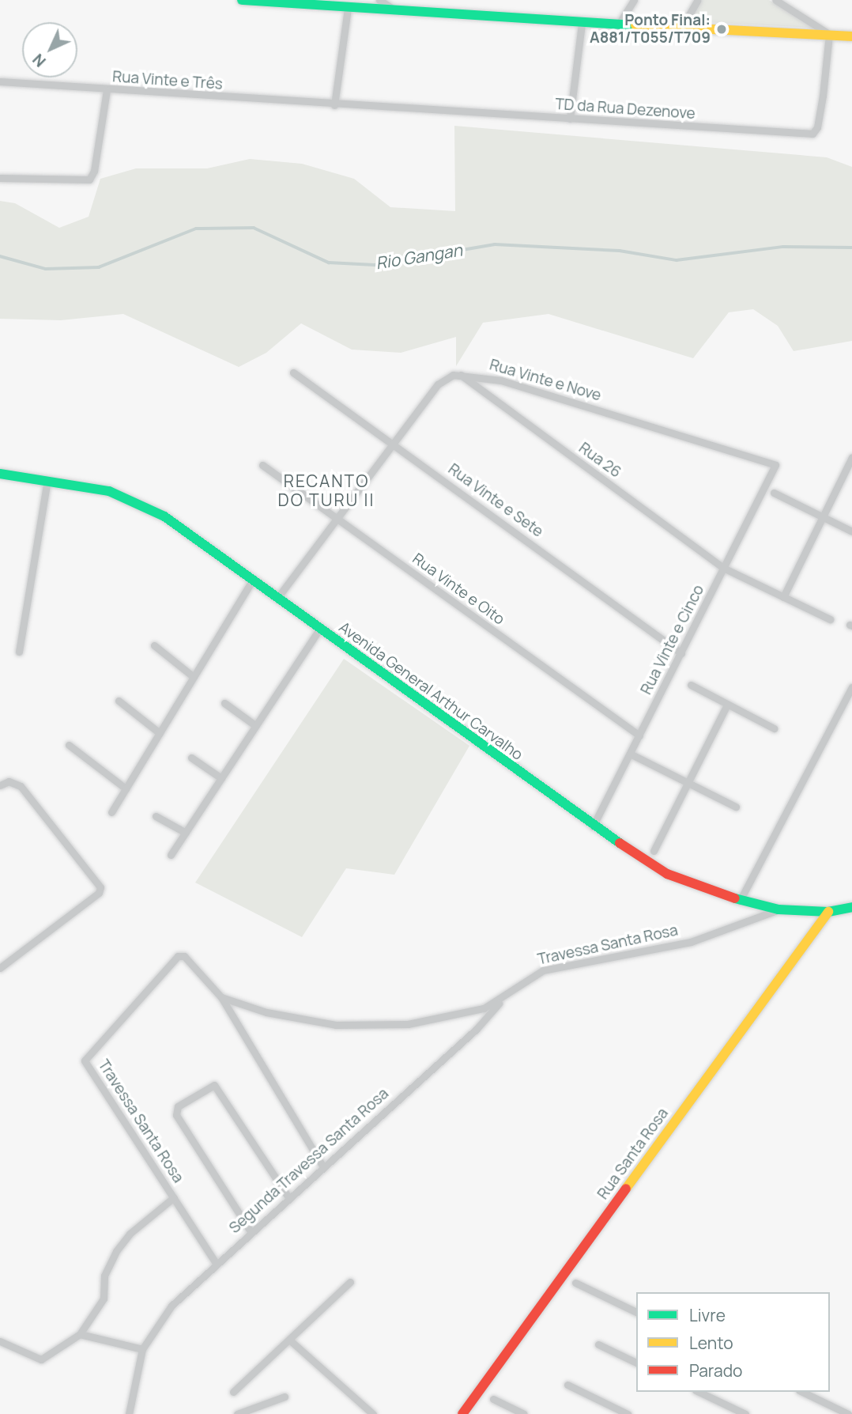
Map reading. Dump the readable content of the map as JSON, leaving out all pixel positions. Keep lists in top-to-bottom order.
{
  "streets": {
    "street": [
      "Rua Vinte e Três",
      "TD da Rua Dezenove",
      "Rua Vinte e Nove",
      "Rua 26",
      "Rua Vinte e Sete",
      "Rua Vinte e Oito",
      "Rua Vinte e Cinco",
      "Avenida General Arthur Carvalho",
      "Travessa Santa Rosa",
      "Rua Santa Rosa",
      "Segunda Travessa Santa Rosa"
    ]
  },
  "crossings": [
    ["Rua Vinte e Três", "TD da Rua Dezenove"],
    ["Rua Vinte e Nove", "Rua 26"],
    ["Rua Vinte e Nove", "Rua Vinte e Cinco"],
    ["Rua 26", "Rua Vinte e Cinco"],
    ["Rua Vinte e Sete", "Rua Vinte e Cinco"],
    ["Rua Vinte e Oito", "Rua Vinte e Cinco"],
    ["Rua Vinte e Cinco", "Avenida General Arthur Carvalho"],
    ["Avenida General Arthur Carvalho", "Travessa Santa Rosa"],
    ["Avenida General Arthur Carvalho", "Rua Santa Rosa"],
    ["Travessa Santa Rosa", "Segunda Travessa Santa Rosa"]
  ],
  "districts": ["RECANTO DO TURU II"],
  "water": ["Rio Gangan"],
  "places": ["Ponto Final: A881/T055/T709"],
  "legend": ["Livre", "Lento", "Parado"],
  "north": "bottom left"
}
